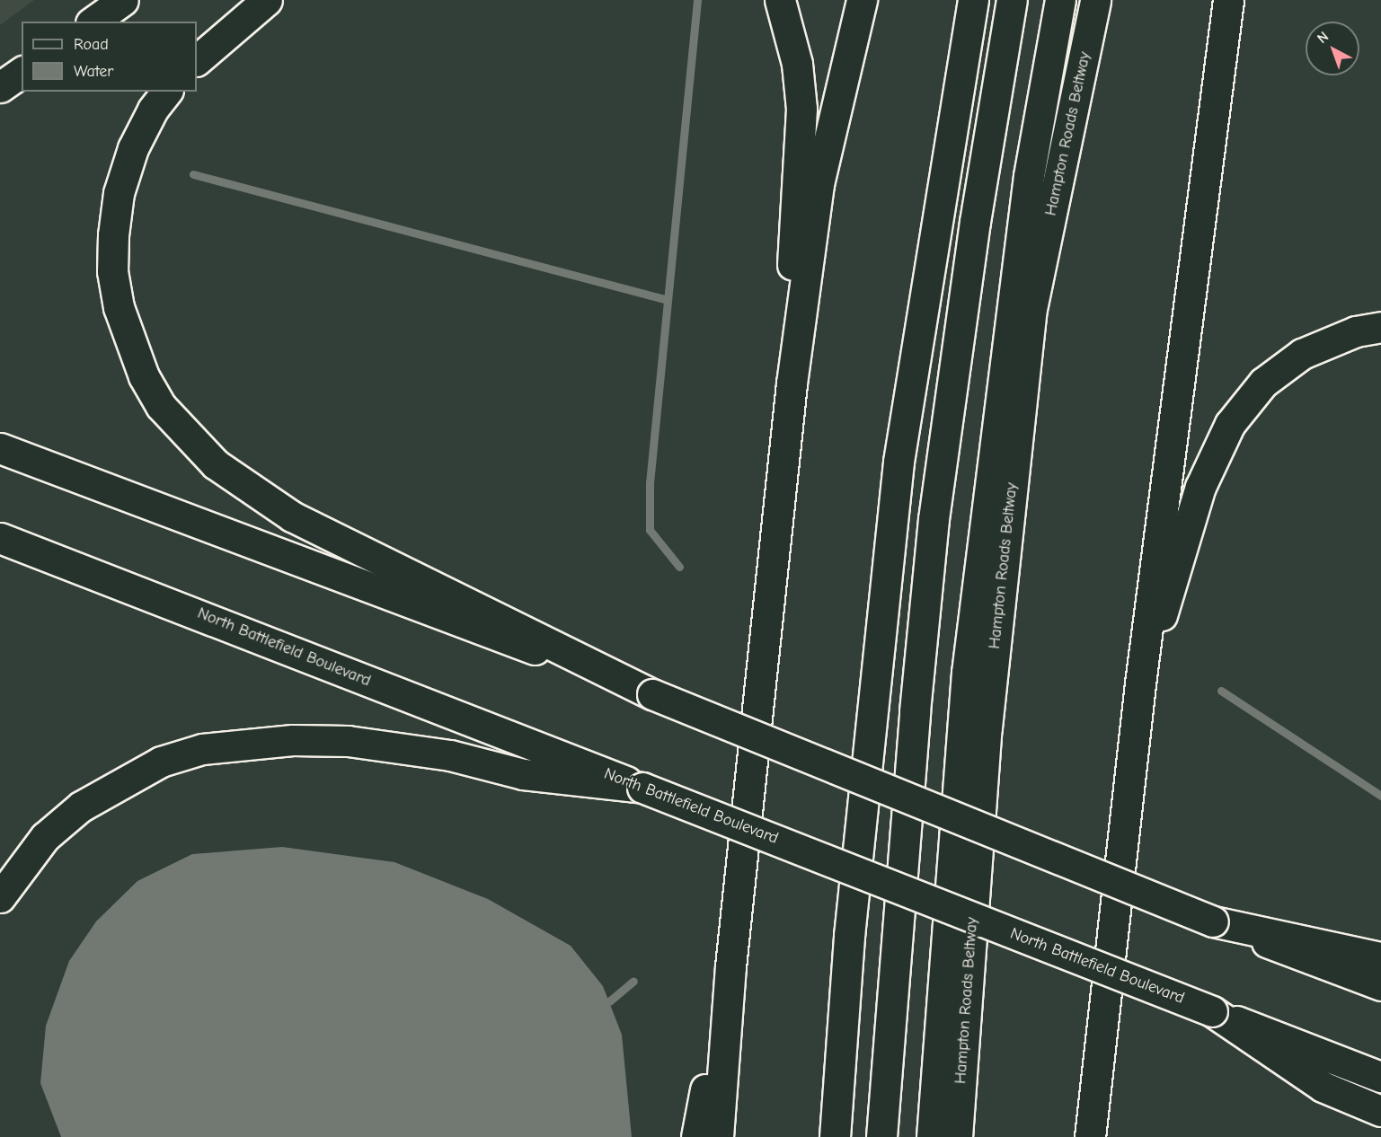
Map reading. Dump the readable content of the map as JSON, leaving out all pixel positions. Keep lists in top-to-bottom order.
{
  "streets": {
    "main road": ["Hampton Roads Beltway", "North Battlefield Boulevard"]
  },
  "legend": ["Road", "Water"],
  "north": "top left"
}
